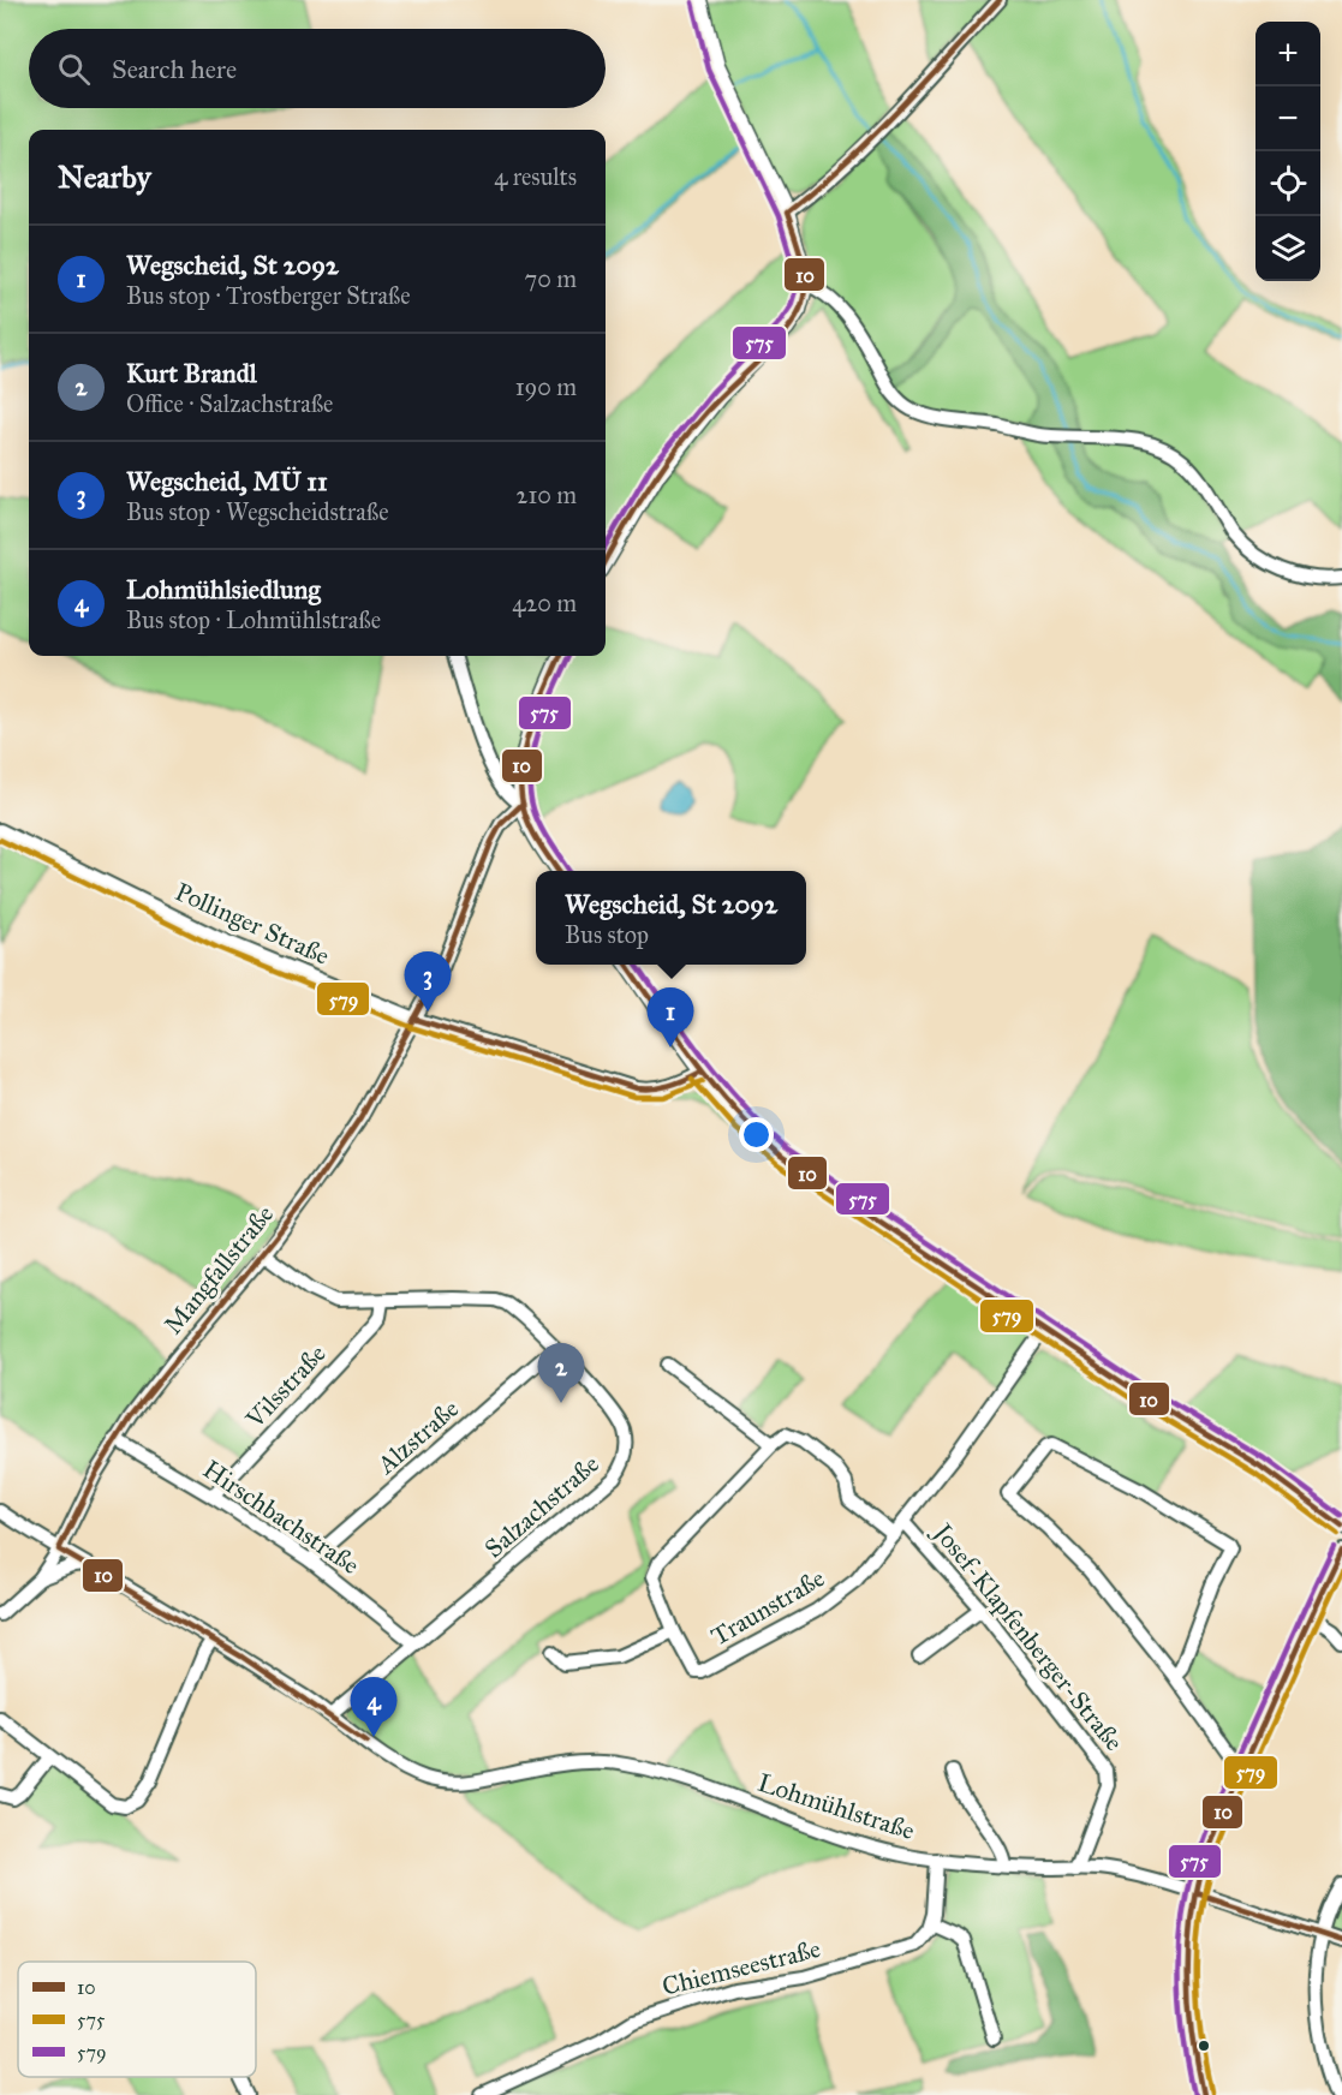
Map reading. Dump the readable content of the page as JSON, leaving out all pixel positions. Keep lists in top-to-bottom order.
{
  "streets": {
    "street": [
      "Pollinger Straße",
      "Mangfallstraße",
      "Vilsstraße",
      "Alzstraße",
      "Salzachstraße",
      "Hirschbachstraße",
      "Traunstraße",
      "Josef-Klapfenberger-Straße",
      "Lohmühlstraße",
      "Chiemseestraße"
    ]
  },
  "crossings": [
    ["Pollinger Straße", "Mangfallstraße"],
    ["Mangfallstraße", "Salzachstraße"],
    ["Mangfallstraße", "Hirschbachstraße"],
    ["Mangfallstraße", "Lohmühlstraße"],
    ["Vilsstraße", "Salzachstraße"],
    ["Vilsstraße", "Hirschbachstraße"],
    ["Alzstraße", "Salzachstraße"],
    ["Alzstraße", "Hirschbachstraße"],
    ["Salzachstraße", "Hirschbachstraße"],
    ["Salzachstraße", "Lohmühlstraße"],
    ["Traunstraße", "Josef-Klapfenberger-Straße"],
    ["Josef-Klapfenberger-Straße", "Lohmühlstraße"]
  ],
  "lines": ["transit line 10", "transit line 575", "transit line 579"],
  "legend": ["10", "575", "579"],
  "page": {
    "map_buttons": ["+", "−"],
    "search": "Search here",
    "heading": ["Nearby", "4 results"],
    "list": [
      {
        "mark": "1",
        "name": "Wegscheid, St 2092",
        "note": "Bus stop · Trostberger Straße",
        "value": "70 m"
      },
      {
        "mark": "2",
        "name": "Kurt Brandl",
        "note": "Office · Salzachstraße",
        "value": "190 m"
      },
      {
        "mark": "3",
        "name": "Wegscheid, MÜ 11",
        "note": "Bus stop · Wegscheidstraße",
        "value": "210 m"
      },
      {
        "mark": "4",
        "name": "Lohmühlsiedlung",
        "note": "Bus stop · Lohmühlstraße",
        "value": "420 m"
      }
    ],
    "popup": ["Wegscheid, St 2092", "Bus stop"],
    "pins": [
      "3",
      "1",
      "2",
      "4"
    ]
  }
}
